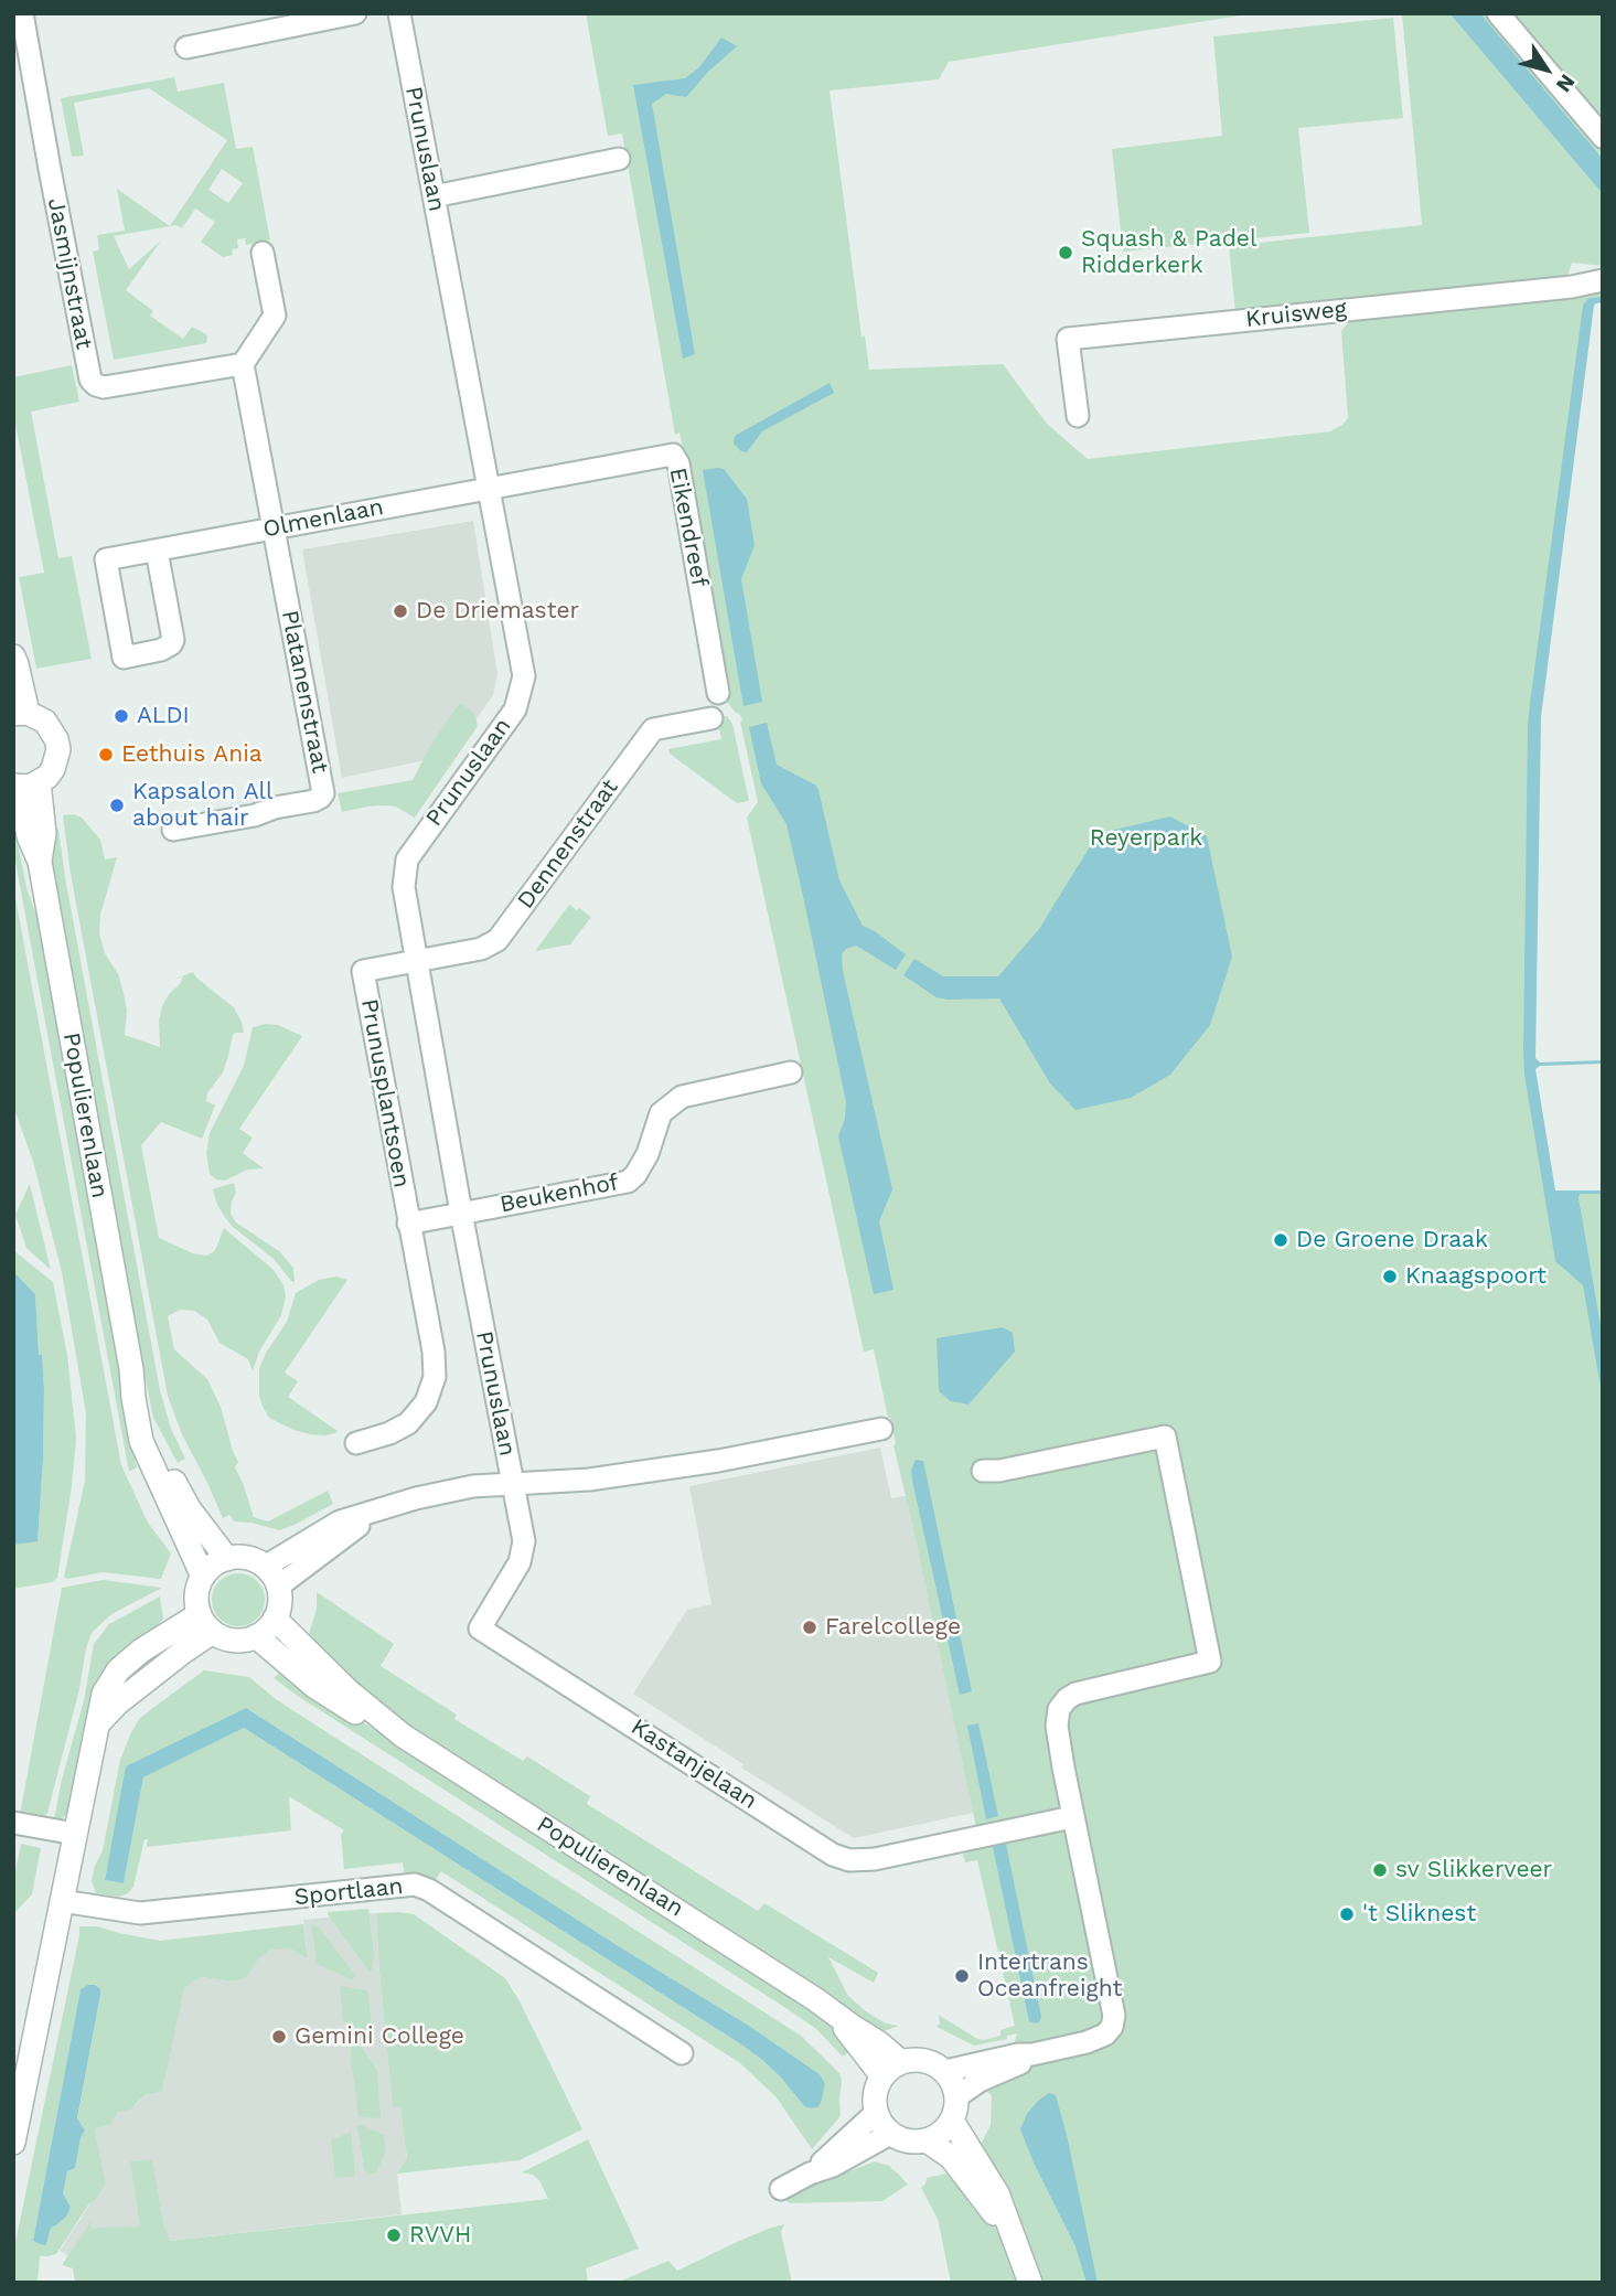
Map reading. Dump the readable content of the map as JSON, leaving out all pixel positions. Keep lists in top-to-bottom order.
{
  "streets": {
    "street": [
      "Prunuslaan",
      "Jasmijnstraat",
      "Kruisweg",
      "Olmenlaan",
      "Eikendreef",
      "Platanenstraat",
      "Dennenstraat",
      "Prunusplantsoen",
      "Populierenlaan",
      "Beukenhof",
      "Kastanjelaan",
      "Sportlaan"
    ]
  },
  "crossings": [
    ["Prunuslaan", "Olmenlaan"],
    ["Prunuslaan", "Eikendreef"],
    ["Prunuslaan", "Dennenstraat"],
    ["Prunuslaan", "Prunusplantsoen"],
    ["Prunuslaan", "Beukenhof"],
    ["Prunuslaan", "Kastanjelaan"],
    ["Olmenlaan", "Eikendreef"],
    ["Olmenlaan", "Platanenstraat"],
    ["Dennenstraat", "Prunusplantsoen"]
  ],
  "parks": ["Reyerpark"],
  "places": [
    "Squash & Padel Ridderkerk",
    "De Driemaster",
    "ALDI",
    "Eethuis Ania",
    "Kapsalon All about hair",
    "De Groene Draak",
    "Knaagspoort",
    "Farelcollege",
    "sv Slikkerveer",
    "'t Sliknest",
    "Intertrans Oceanfreight",
    "Gemini College",
    "RVVH"
  ],
  "north": "bottom right"
}
